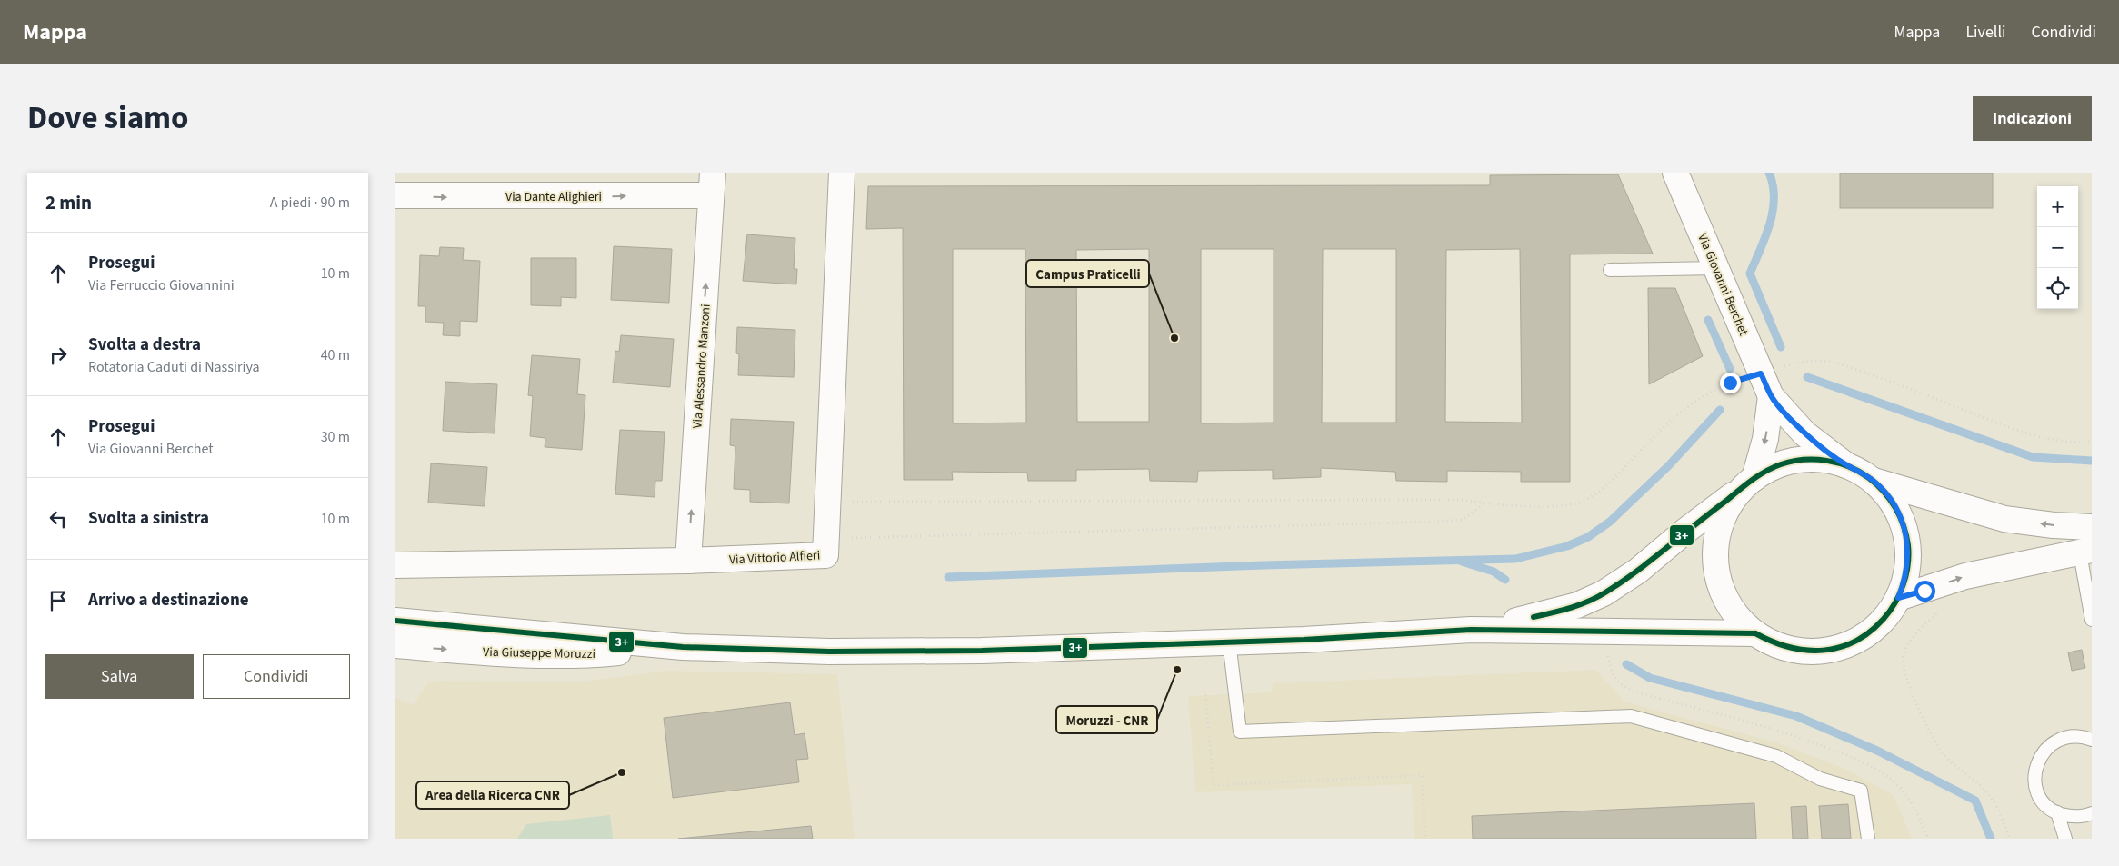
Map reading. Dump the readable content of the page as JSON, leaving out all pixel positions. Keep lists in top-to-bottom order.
{
  "streets": {
    "main road": [
      "Via Dante Alighieri",
      "Via Giovanni Berchet",
      "Via Alessandro Manzoni",
      "Via Vittorio Alfieri",
      "Via Giuseppe Moruzzi"
    ]
  },
  "crossings": [
    ["Via Dante Alighieri", "Via Alessandro Manzoni"],
    ["Via Alessandro Manzoni", "Via Vittorio Alfieri"]
  ],
  "one_way": ["Via Dante Alighieri", "Via Alessandro Manzoni"],
  "places": ["Campus Praticelli", "Moruzzi - CNR", "Area della Ricerca CNR"],
  "lines": ["transit line 3+"],
  "page": {
    "header": "Mappa",
    "nav": ["Mappa", "Livelli", "Condividi"],
    "title": "Dove siamo",
    "buttons": [
      "Indicazioni",
      ["Salva", "Condividi"]
    ],
    "heading": ["2 min", "A piedi · 90 m"],
    "map_buttons": ["+", "−"],
    "list": [
      ["Prosegui", "Via Ferruccio Giovannini", "10 m"],
      ["Svolta a destra", "Rotatoria Caduti di Nassiriya", "40 m"],
      ["Prosegui", "Via Giovanni Berchet", "30 m"],
      ["Svolta a sinistra", "10 m"],
      "Arrivo a destinazione"
    ]
  }
}
